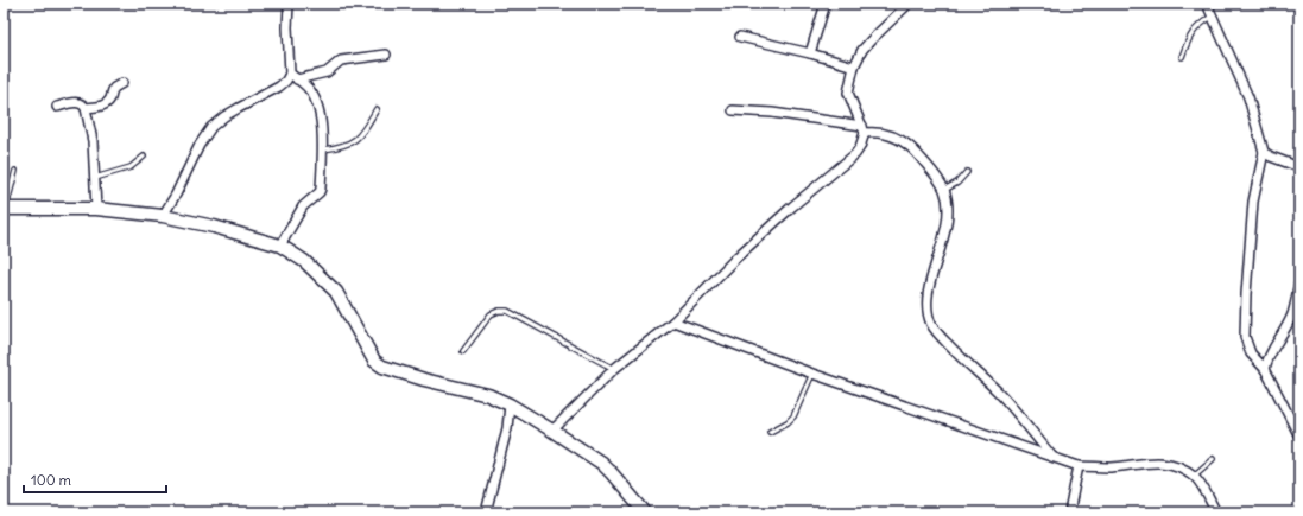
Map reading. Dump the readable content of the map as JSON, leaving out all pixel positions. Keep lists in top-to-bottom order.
{
  "scale_bar": "100 m"
}
